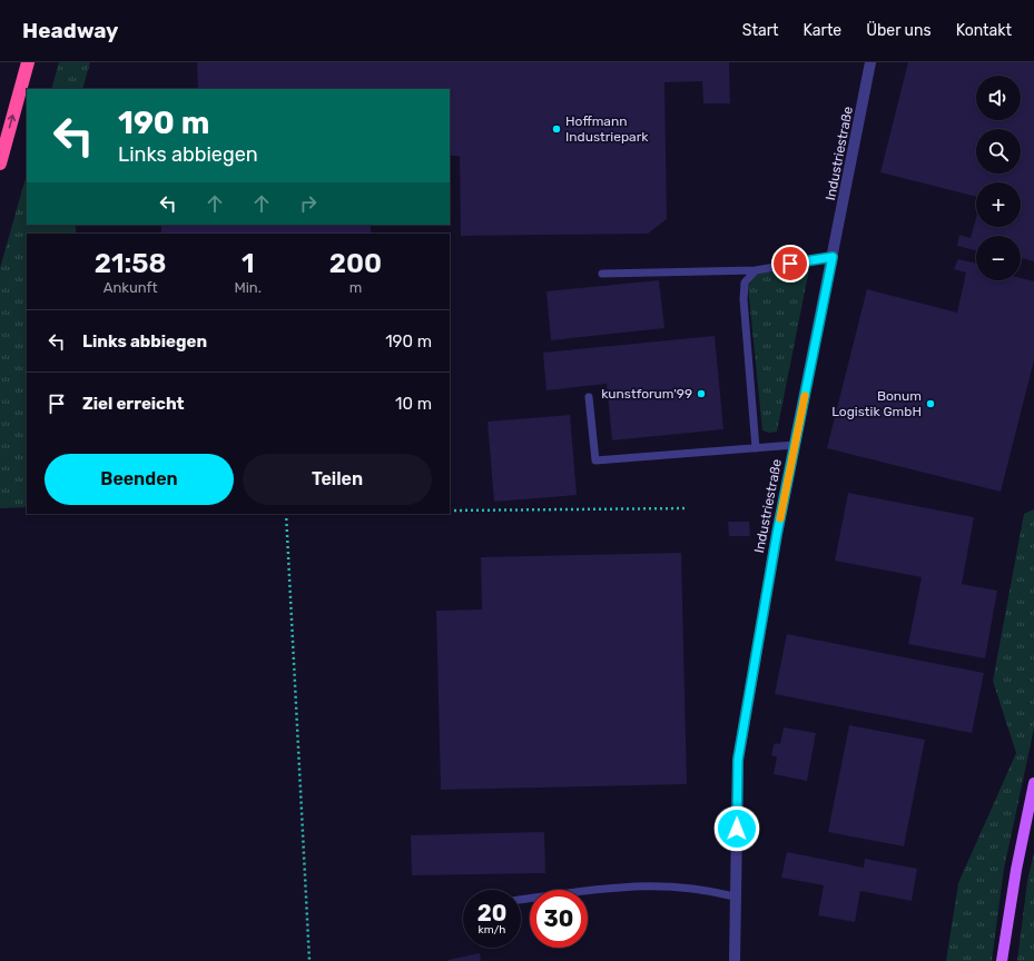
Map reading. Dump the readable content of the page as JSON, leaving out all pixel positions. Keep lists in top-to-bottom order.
{
  "streets": {
    "street": ["Industriestraße"]
  },
  "places": ["Hoffmann Industriepark", "kunstforum'99", "Bonum Logistik GmbH"],
  "page": {
    "header": "Headway",
    "nav": [
      "Start",
      "Karte",
      "Über uns",
      "Kontakt"
    ],
    "map_buttons": ["+", "−"],
    "turn": ["190 m", "Links abbiegen"],
    "eta": [
      "21:58",
      "Ankunft",
      "1",
      "Min.",
      "200",
      "m"
    ],
    "list": [
      {
        "name": "Links abbiegen",
        "value": "190 m"
      },
      {
        "name": "Ziel erreicht",
        "value": "10 m"
      }
    ],
    "buttons": ["Beenden", "Teilen"],
    "speed": "20 km/h",
    "limit": "30"
  }
}
